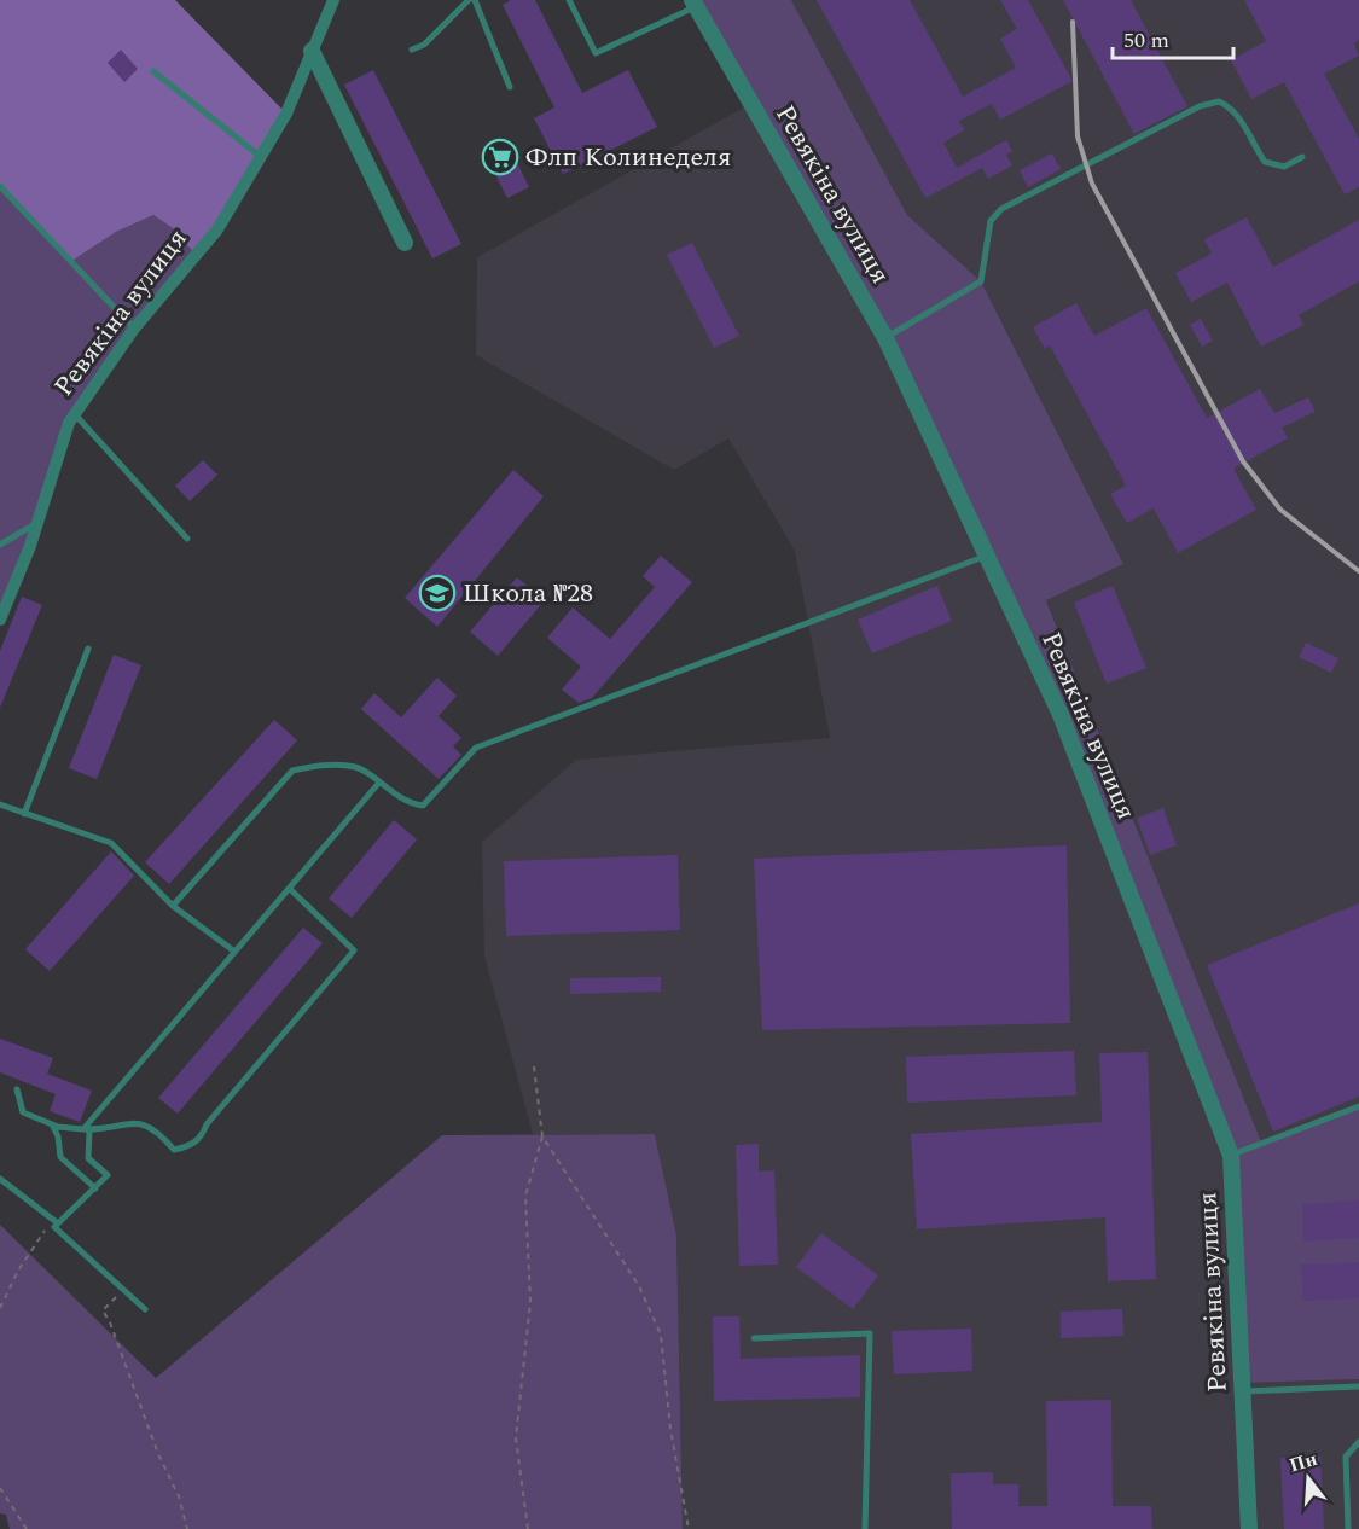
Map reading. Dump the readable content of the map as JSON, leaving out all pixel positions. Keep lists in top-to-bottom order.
{
  "streets": {
    "street": ["Ревякіна вулиця"]
  },
  "places": {
    "supermarket": ["Флп Колинеделя"],
    "school or university": ["Школа №28"]
  },
  "scale_bar": "50 m",
  "north": "top"
}
